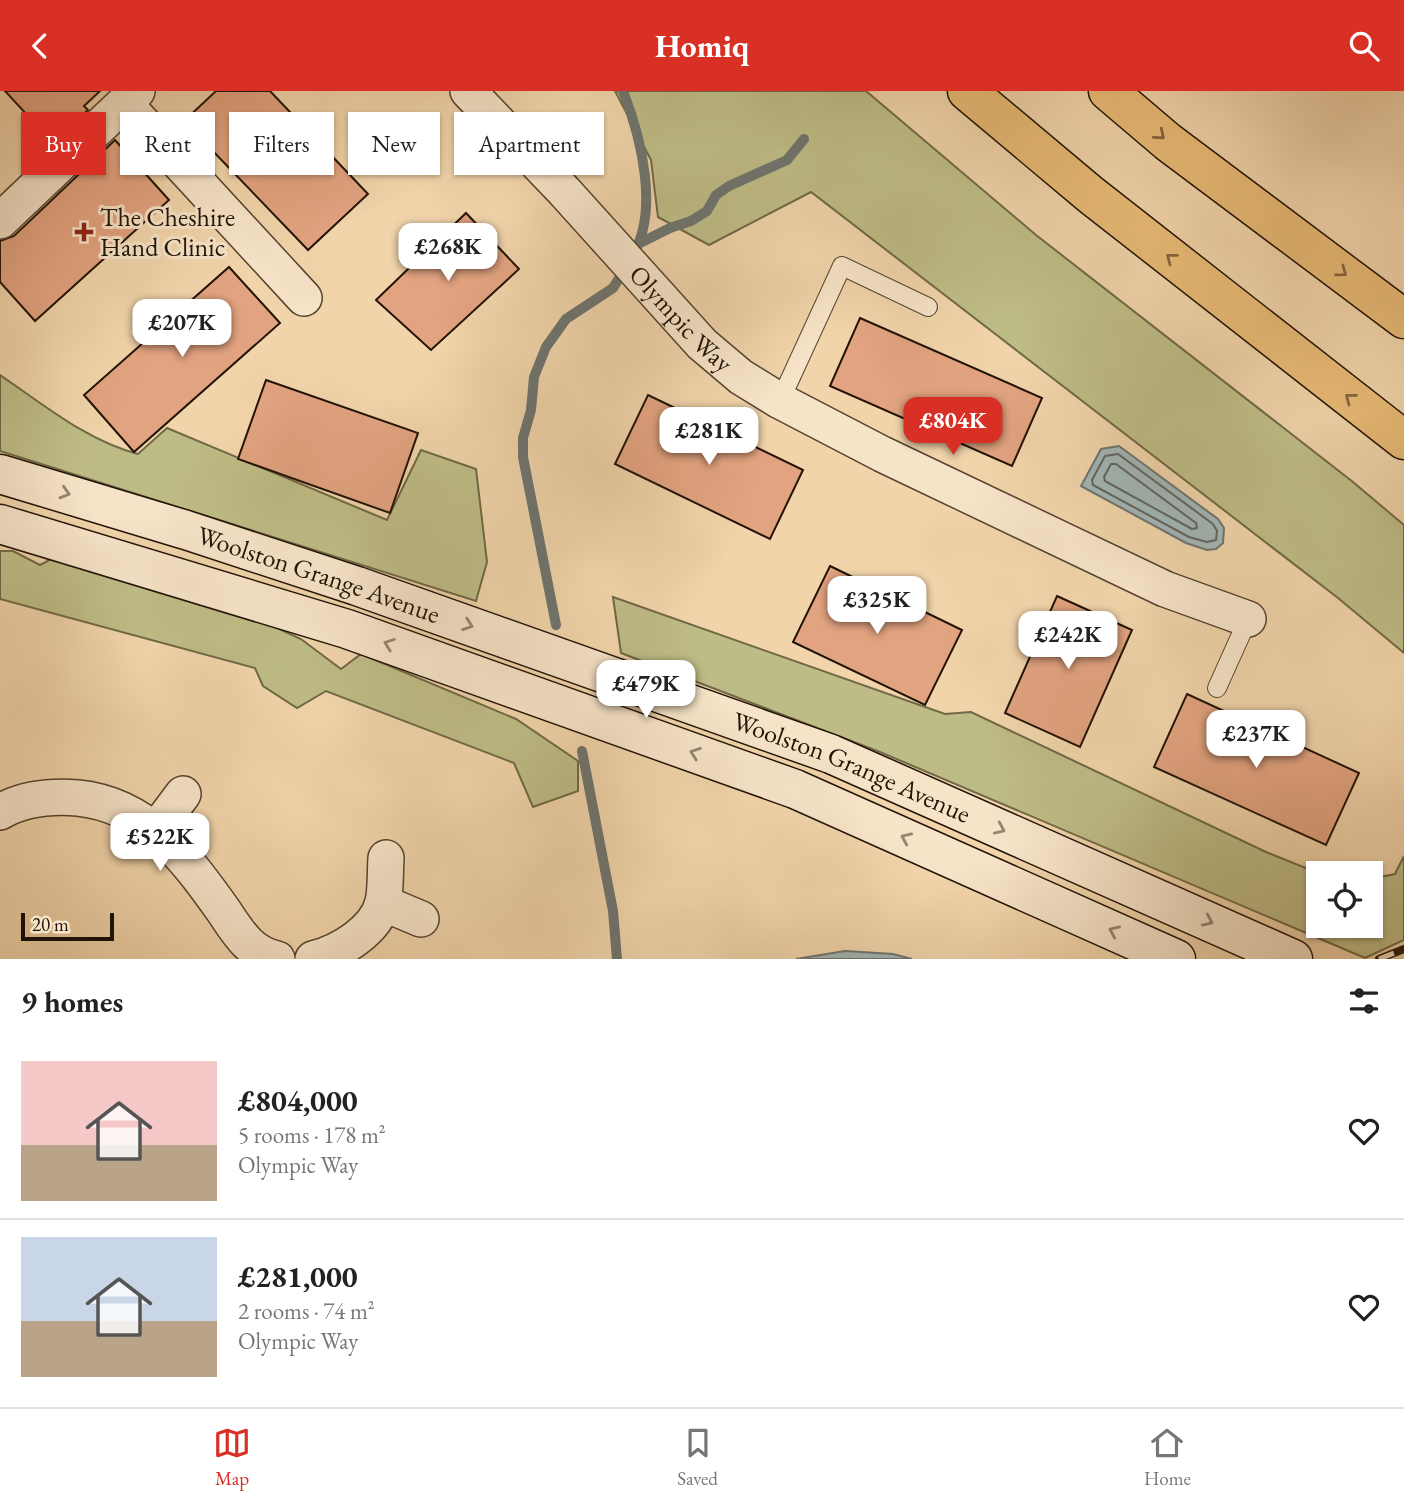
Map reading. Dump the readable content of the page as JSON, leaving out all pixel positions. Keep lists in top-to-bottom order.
{
  "streets": {
    "main road": ["Woolston Grange Avenue"],
    "street": ["Olympic Way"]
  },
  "places": {
    "health": ["The Cheshire Hand Clinic"]
  },
  "scale_bar": "20 m",
  "page": {
    "header": "Homiq",
    "chip": [
      "Buy",
      "Rent",
      "Filters",
      "New",
      "Apartment"
    ],
    "price": [
      "£268K",
      "£207K",
      "£804K",
      "£281K",
      "£325K",
      "£242K",
      "£479K",
      "£237K",
      "£522K"
    ],
    "scale": "20 m",
    "heading": "9 homes",
    "list": [
      {
        "name": "£804,000",
        "note": "5 rooms · 178 m² · Olympic Way"
      },
      {
        "name": "£281,000",
        "note": "2 rooms · 74 m² · Olympic Way"
      }
    ],
    "tabs": ["Map", "Saved", "Home"]
  }
}
